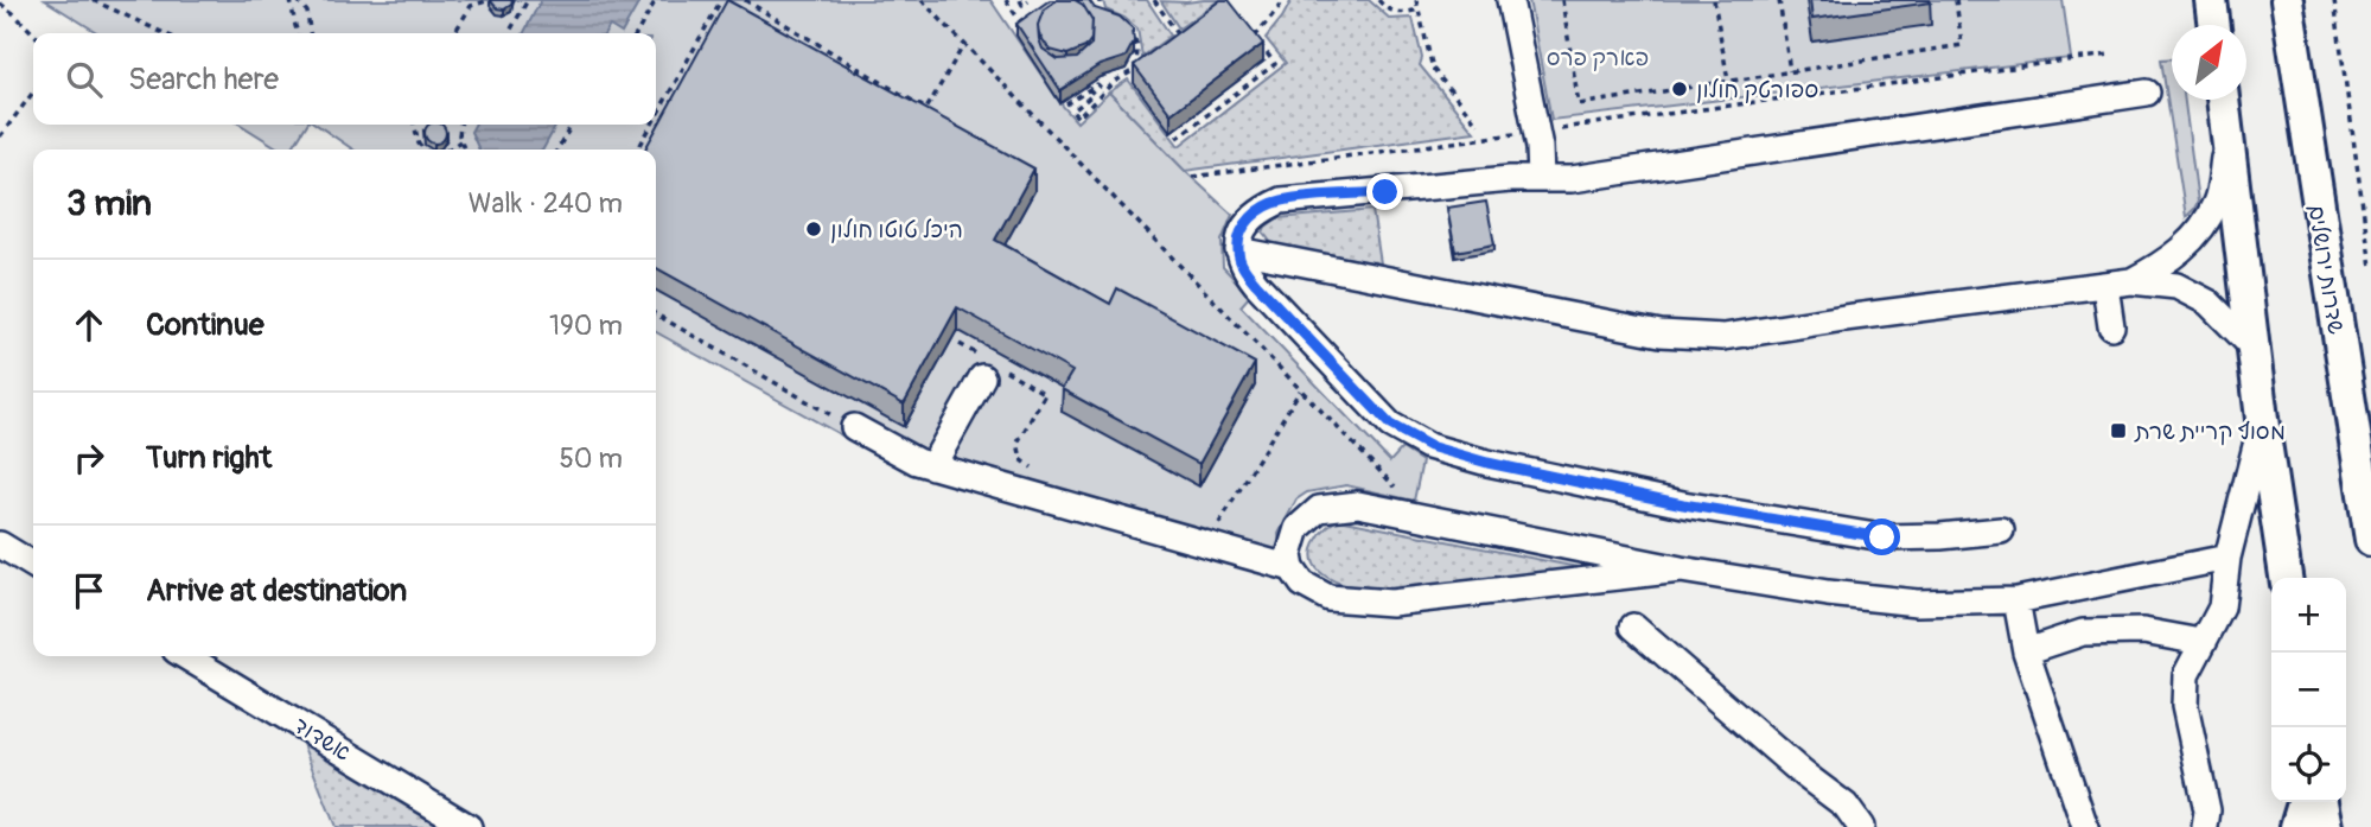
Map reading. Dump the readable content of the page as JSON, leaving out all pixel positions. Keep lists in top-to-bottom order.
{
  "streets": {
    "main road": ["שדרות ירושלים"],
    "street": ["אשדוד"]
  },
  "parks": ["פארק פרס"],
  "places": {
    "other": ["ספורטק חולון", "היכל טוטו חולון"],
    "transit": ["מסוף קריית שרת"]
  },
  "north": "top right",
  "page": {
    "search": "Search here",
    "heading": ["3 min", "Walk · 240 m"],
    "list": [
      ["Continue", "190 m"],
      ["Turn right", "50 m"],
      "Arrive at destination"
    ],
    "map_buttons": ["+", "−"]
  }
}
